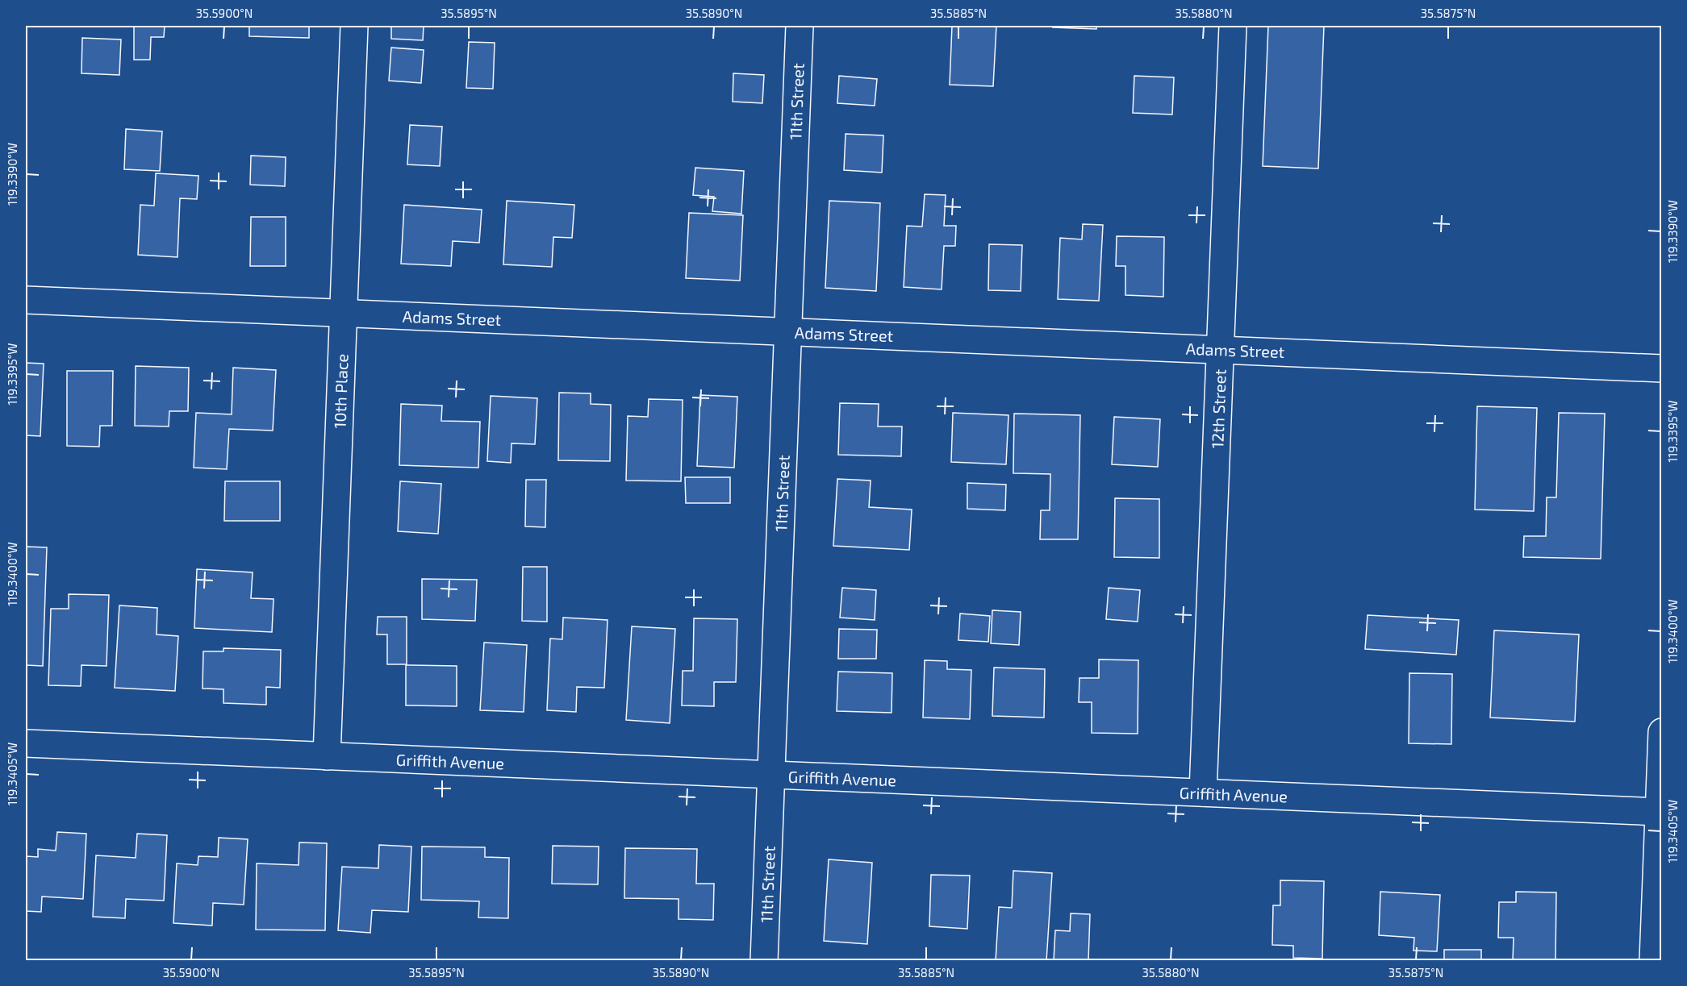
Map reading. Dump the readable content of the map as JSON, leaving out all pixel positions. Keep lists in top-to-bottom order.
{
  "streets": {
    "street": [
      "11th Street",
      "Adams Street",
      "10th Place",
      "12th Street",
      "Griffith Avenue"
    ]
  },
  "crossings": [
    ["11th Street", "Adams Street"],
    ["11th Street", "Griffith Avenue"],
    ["Adams Street", "10th Place"],
    ["Adams Street", "12th Street"],
    ["10th Place", "Griffith Avenue"],
    ["12th Street", "Griffith Avenue"]
  ],
  "coordinates": [
    "35.5900°N",
    "35.5895°N",
    "35.5890°N",
    "35.5885°N",
    "35.5880°N",
    "35.5875°N",
    "119.3390°W",
    "119.3395°W",
    "119.3400°W",
    "119.3405°W"
  ]
}
